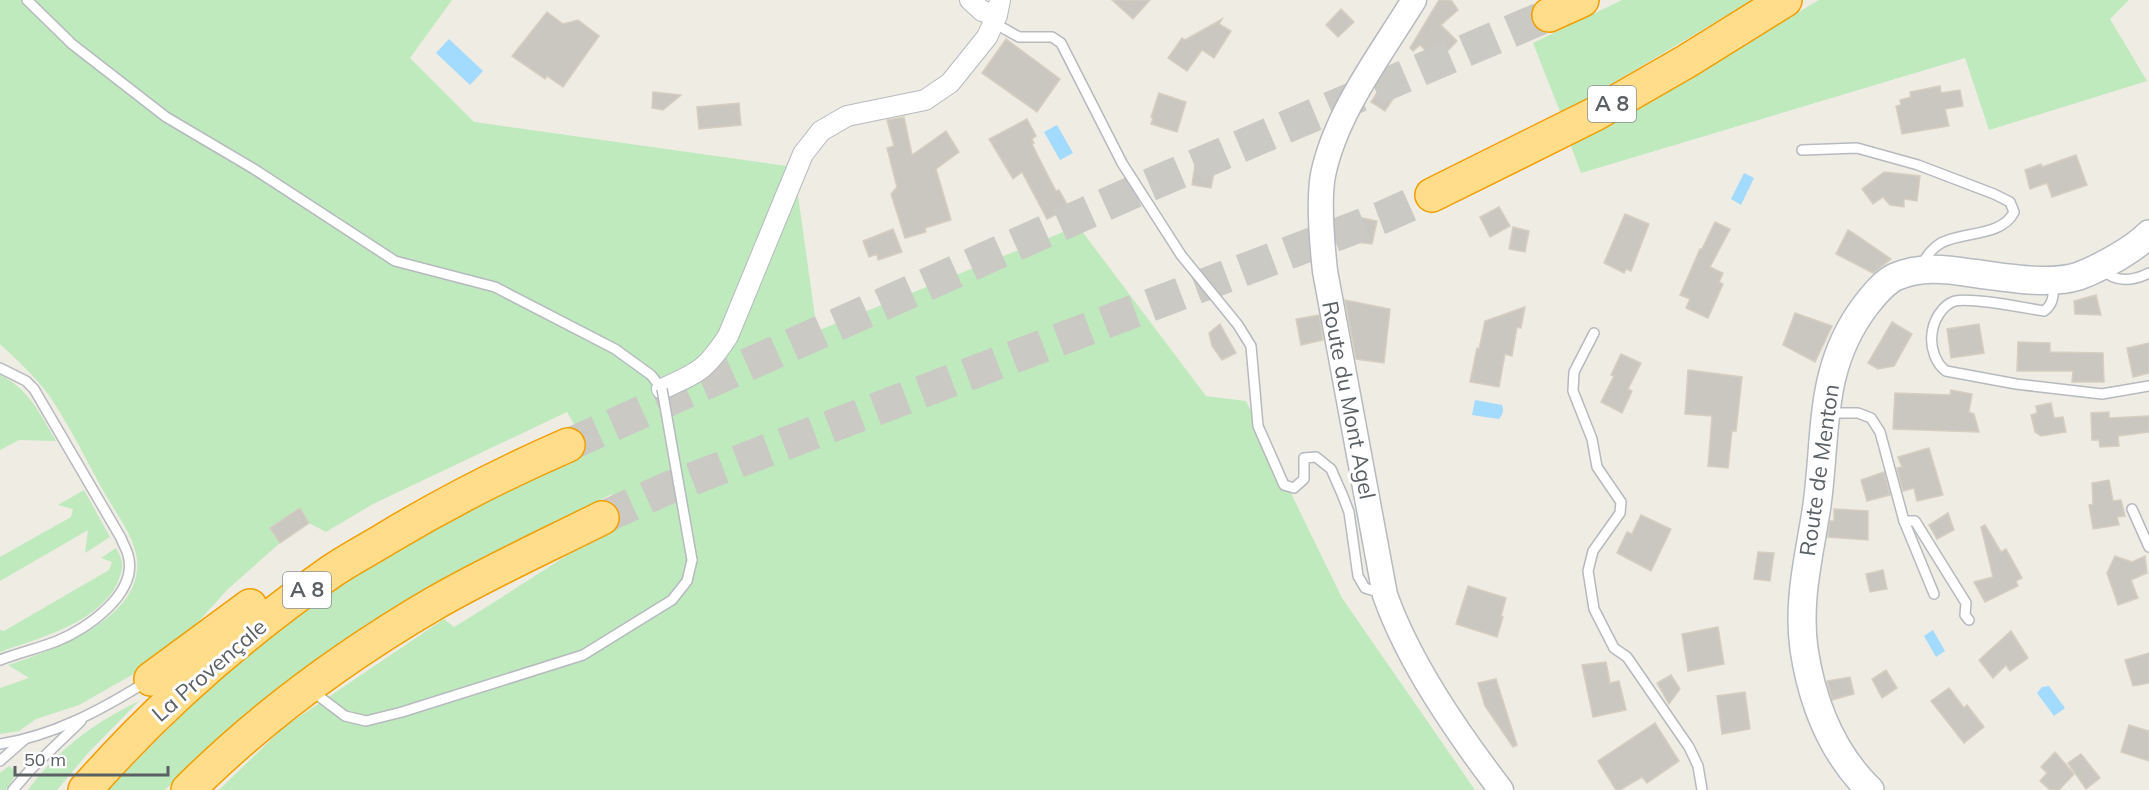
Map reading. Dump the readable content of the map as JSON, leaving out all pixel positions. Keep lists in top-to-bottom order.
{
  "streets": {
    "highway": ["A 8", "La Provençale"],
    "main road": ["Route de Menton"],
    "street": ["Route du Mont Agel"]
  },
  "scale_bar": "50 m"
}
